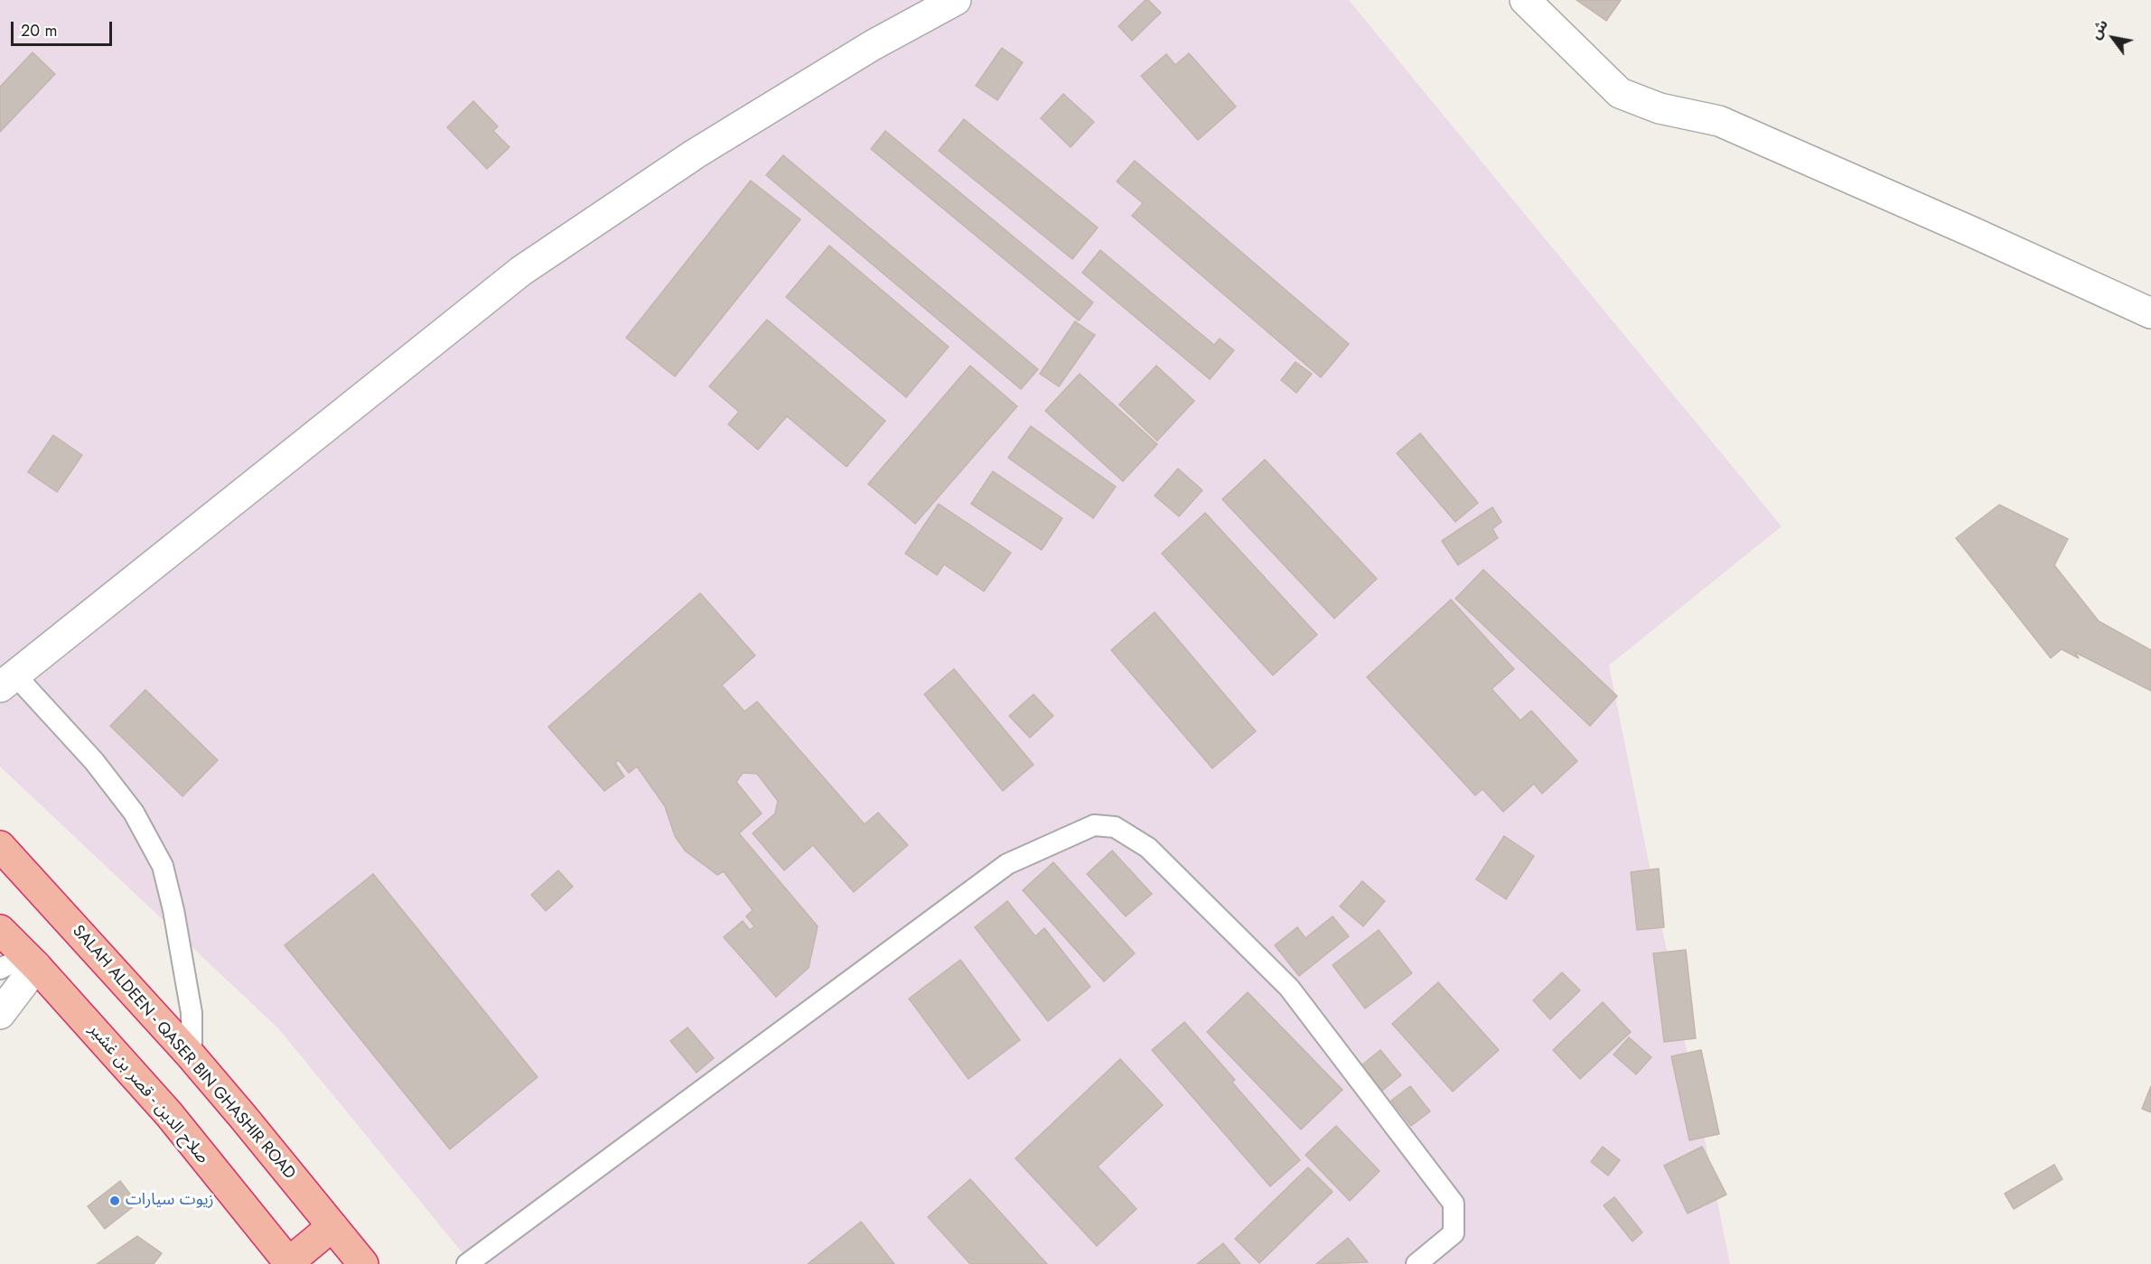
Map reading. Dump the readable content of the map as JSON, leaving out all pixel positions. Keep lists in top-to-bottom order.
{
  "streets": {
    "highway": ["SALAH ALDEEN - QASER BIN GHASHIR ROAD", "صلاح الدين - قصر بن غشير"]
  },
  "places": ["زيوت سيارات"],
  "scale_bar": "20 m",
  "north": "top left"
}
